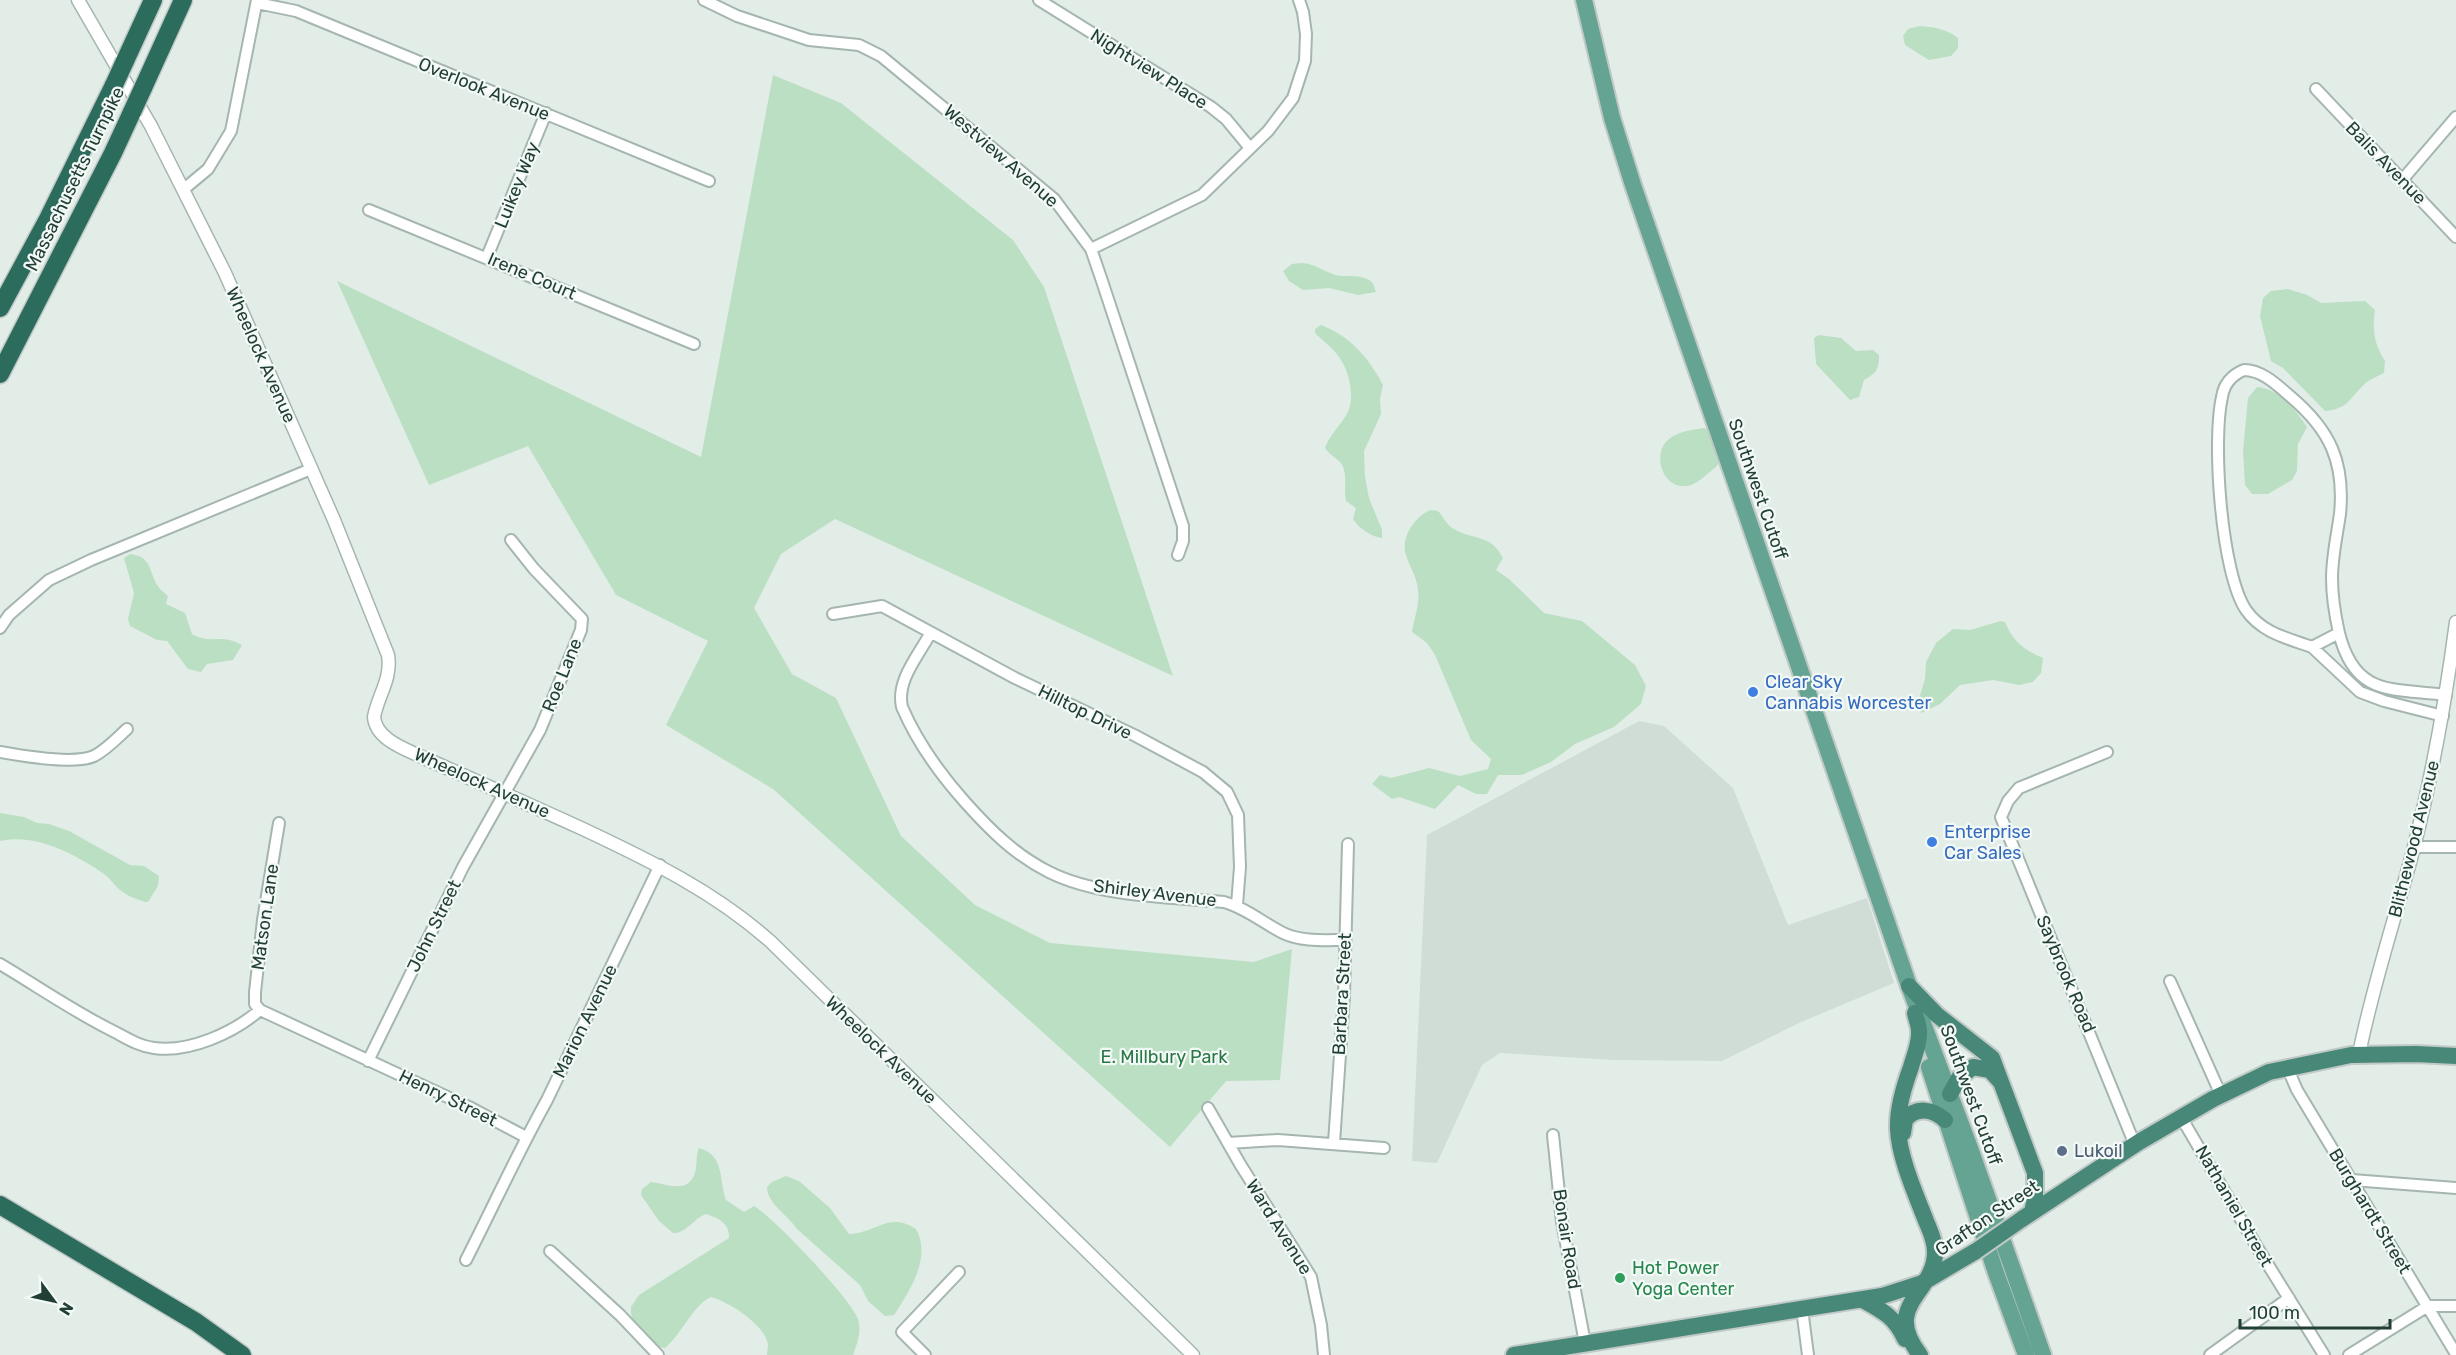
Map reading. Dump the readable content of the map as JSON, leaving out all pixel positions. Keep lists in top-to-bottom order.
{
  "streets": {
    "highway": ["Massachusetts Turnpike", "Southwest Cutoff", "Grafton Street"],
    "street": [
      "Nightview Place",
      "Overlook Avenue",
      "Westview Avenue",
      "Balis Avenue",
      "Luikey Way",
      "Irene Court",
      "Wheelock Avenue",
      "Roe Lane",
      "Hilltop Drive",
      "Blithewood Avenue",
      "Shirley Avenue",
      "Matson Lane",
      "John Street",
      "Saybrook Road",
      "Barbara Street",
      "Marion Avenue",
      "Henry Street",
      "Nathaniel Street",
      "Burghardt Street",
      "Ward Avenue",
      "Bonair Road"
    ]
  },
  "crossings": [
    ["Overlook Avenue", "Luikey Way"],
    ["Luikey Way", "Irene Court"],
    ["Wheelock Avenue", "Roe Lane"],
    ["Wheelock Avenue", "John Street"],
    ["Wheelock Avenue", "Marion Avenue"],
    ["Roe Lane", "John Street"],
    ["Hilltop Drive", "Shirley Avenue"],
    ["Blithewood Avenue", "Grafton Street"],
    ["Shirley Avenue", "Barbara Street"],
    ["Matson Lane", "Henry Street"],
    ["John Street", "Henry Street"],
    ["Saybrook Road", "Grafton Street"],
    ["Marion Avenue", "Henry Street"],
    ["Nathaniel Street", "Grafton Street"],
    ["Burghardt Street", "Grafton Street"],
    ["Grafton Street", "Bonair Road"]
  ],
  "parks": ["E. Millbury Park"],
  "places": [
    "Clear Sky Cannabis Worcester",
    "Enterprise Car Sales",
    "Lukoil",
    "Hot Power Yoga Center"
  ],
  "scale_bar": "100 m",
  "north": "bottom right"
}
